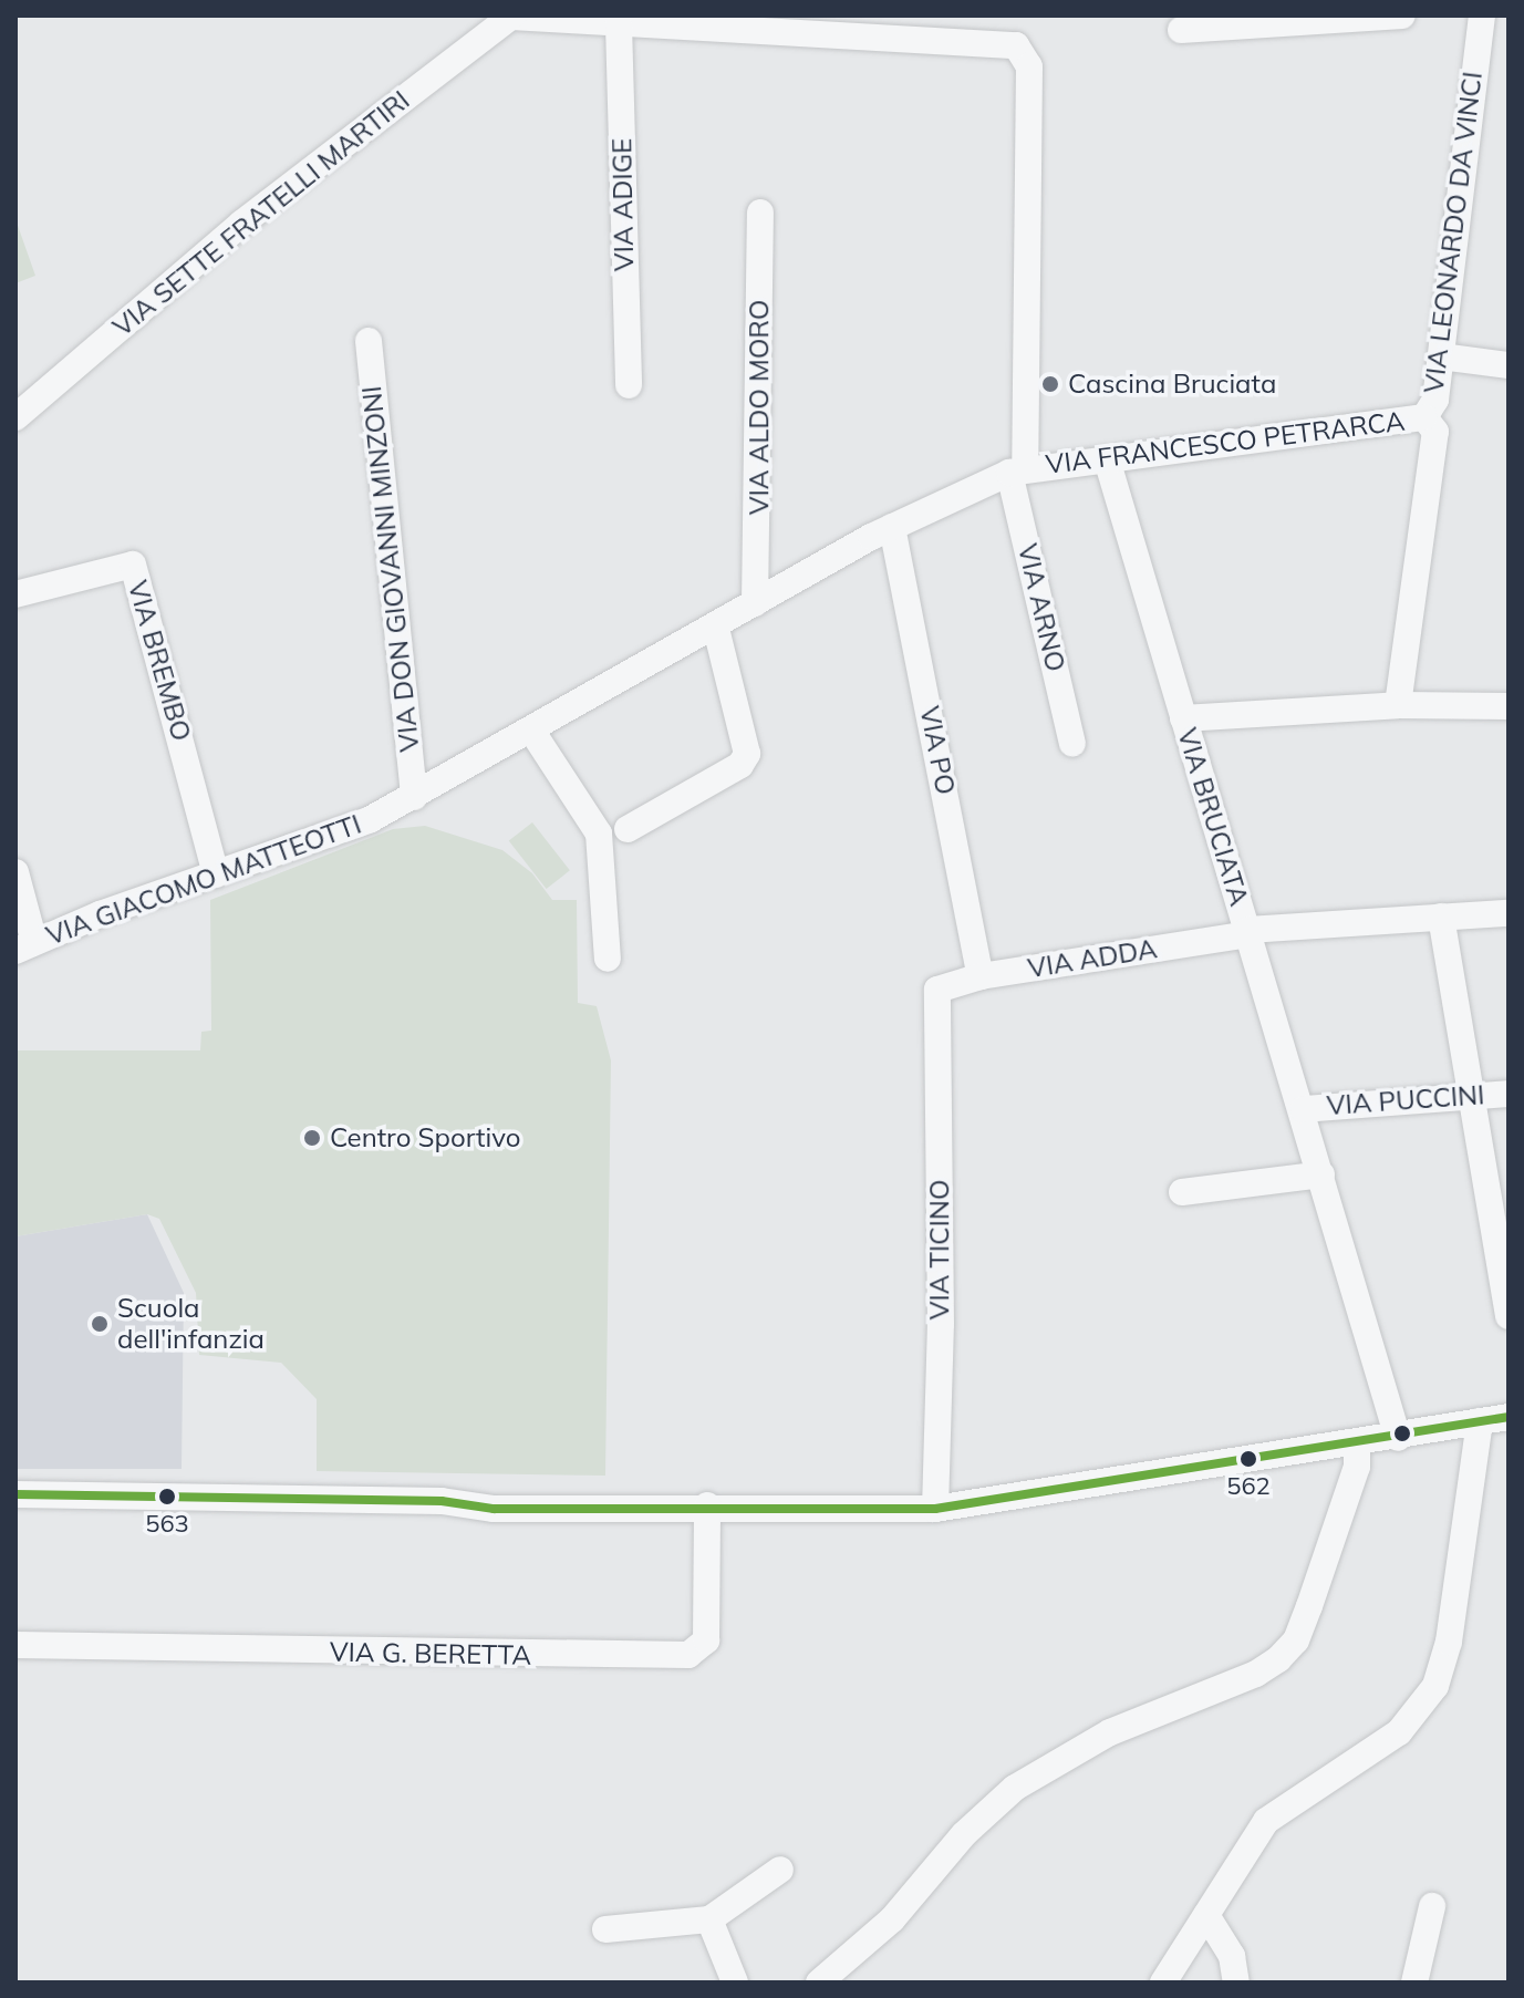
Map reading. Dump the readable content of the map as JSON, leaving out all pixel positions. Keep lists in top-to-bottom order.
{
  "streets": {
    "street": [
      "VIA ADIGE",
      "VIA SETTE FRATELLI MARTIRI",
      "VIA LEONARDO DA VINCI",
      "VIA ALDO MORO",
      "VIA FRANCESCO PETRARCA",
      "VIA DON GIOVANNI MINZONI",
      "VIA ARNO",
      "VIA BREMBO",
      "VIA PO",
      "VIA BRUCIATA",
      "VIA GIACOMO MATTEOTTI",
      "VIA ADDA",
      "VIA PUCCINI",
      "VIA TICINO",
      "VIA G. BERETTA"
    ]
  },
  "crossings": [
    ["VIA LEONARDO DA VINCI", "VIA FRANCESCO PETRARCA"],
    ["VIA ALDO MORO", "VIA GIACOMO MATTEOTTI"],
    ["VIA FRANCESCO PETRARCA", "VIA ARNO"],
    ["VIA FRANCESCO PETRARCA", "VIA BRUCIATA"],
    ["VIA FRANCESCO PETRARCA", "VIA GIACOMO MATTEOTTI"],
    ["VIA DON GIOVANNI MINZONI", "VIA GIACOMO MATTEOTTI"],
    ["VIA ARNO", "VIA GIACOMO MATTEOTTI"],
    ["VIA BREMBO", "VIA GIACOMO MATTEOTTI"],
    ["VIA PO", "VIA GIACOMO MATTEOTTI"],
    ["VIA PO", "VIA ADDA"],
    ["VIA BRUCIATA", "VIA ADDA"],
    ["VIA BRUCIATA", "VIA PUCCINI"],
    ["VIA ADDA", "VIA TICINO"]
  ],
  "places": [
    "Cascina Bruciata",
    "Centro Sportivo",
    "Scuola dell'infanzia",
    "562",
    "563"
  ]
}
